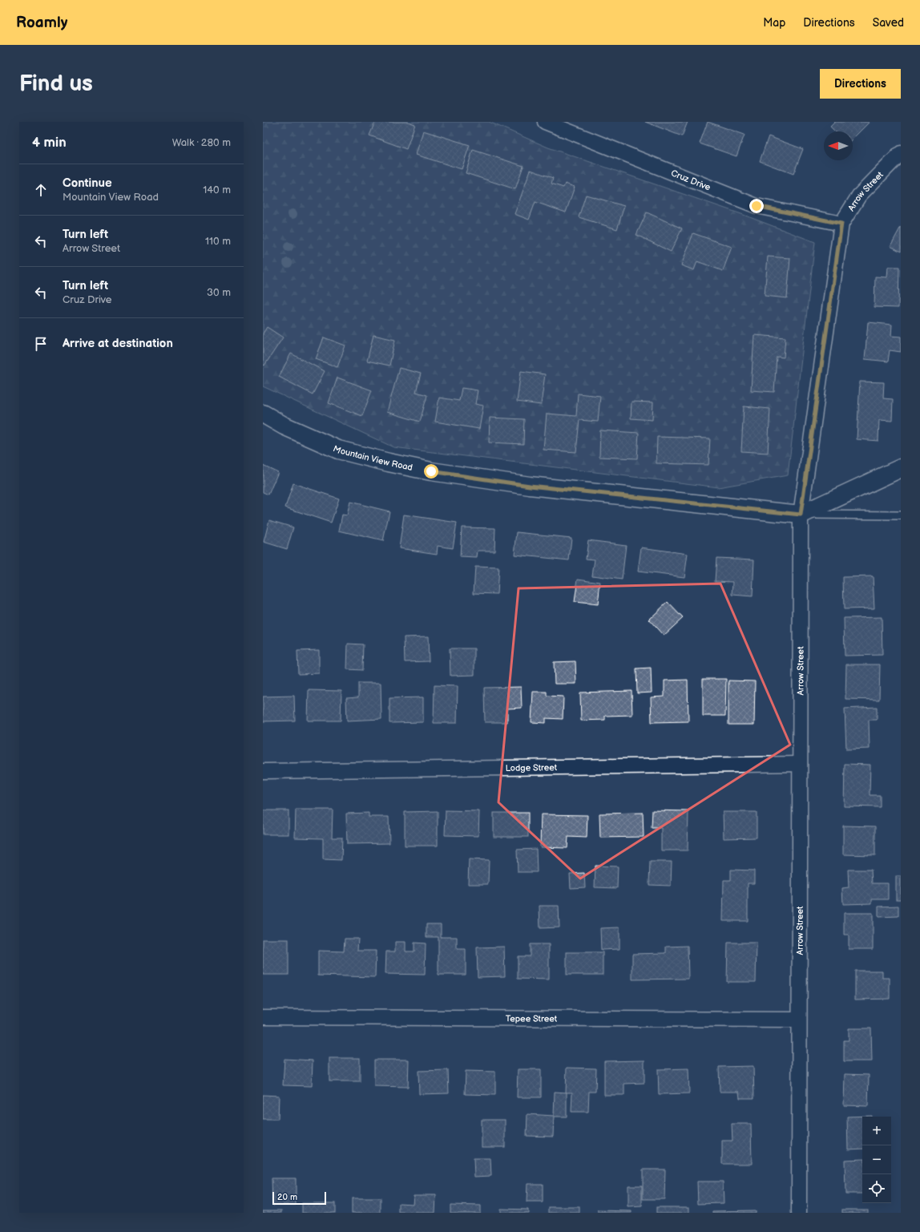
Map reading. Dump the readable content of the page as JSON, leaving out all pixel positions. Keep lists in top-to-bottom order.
{
  "streets": {
    "street": [
      "Cruz Drive",
      "Arrow Street",
      "Mountain View Road",
      "Lodge Street",
      "Tepee Street"
    ]
  },
  "crossings": [
    ["Cruz Drive", "Arrow Street"],
    ["Arrow Street", "Mountain View Road"],
    ["Arrow Street", "Lodge Street"],
    ["Arrow Street", "Tepee Street"]
  ],
  "scale_bar": "20 m",
  "north": "left",
  "page": {
    "header": "Roamly",
    "nav": ["Map", "Directions", "Saved"],
    "buttons": "Directions",
    "title": "Find us",
    "heading": ["4 min", "Walk · 280 m"],
    "list": [
      ["Continue", "Mountain View Road", "140 m"],
      ["Turn left", "Arrow Street", "110 m"],
      ["Turn left", "Cruz Drive", "30 m"],
      "Arrive at destination"
    ],
    "map_buttons": ["+", "−"],
    "scale": "20 m"
  }
}
